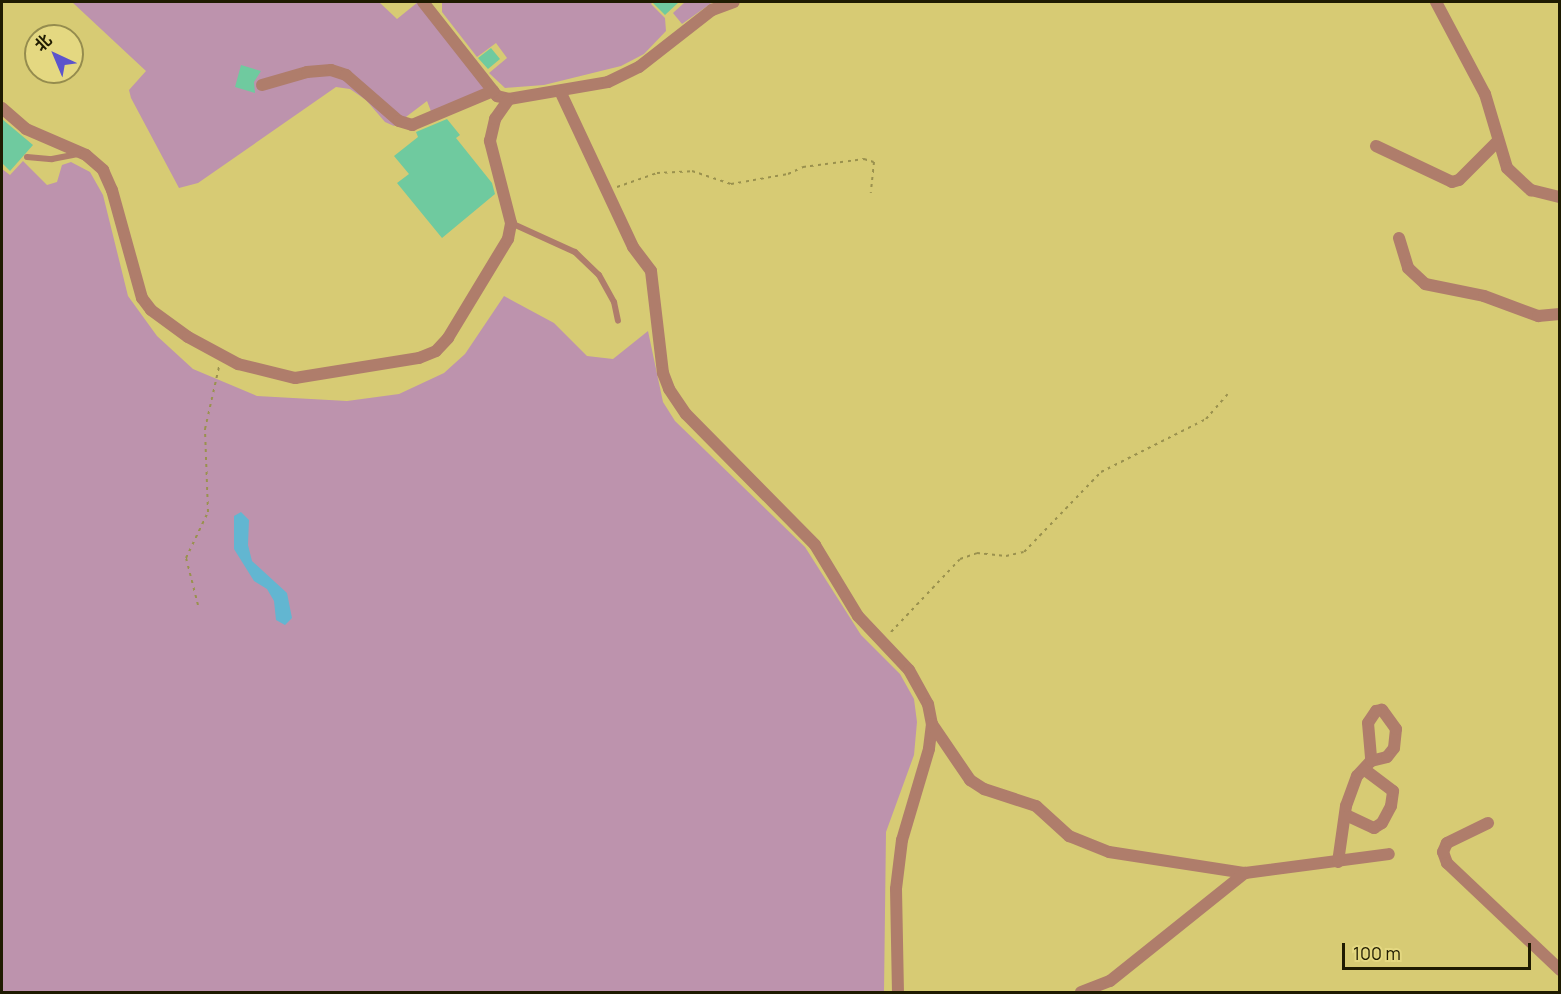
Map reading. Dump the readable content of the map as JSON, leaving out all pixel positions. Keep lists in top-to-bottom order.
{
  "scale_bar": "100 m",
  "north": "top left"
}
